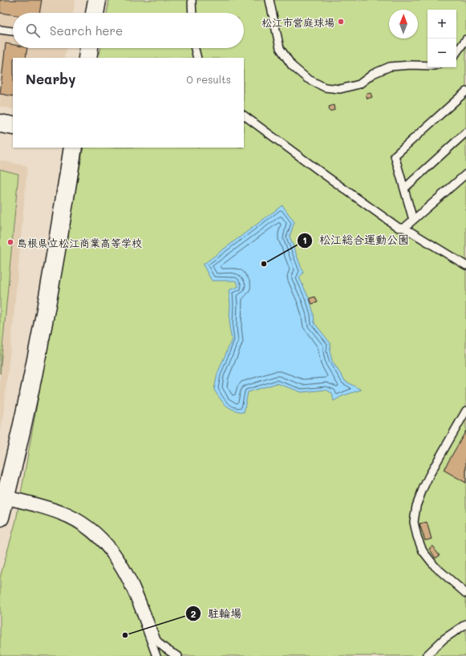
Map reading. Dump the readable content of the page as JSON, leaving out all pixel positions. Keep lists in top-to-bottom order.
{
  "places": [
    "松江市営庭球場",
    "島根県立松江商業高等学校",
    "松江総合運動公園",
    "駐輪場"
  ],
  "north": "top",
  "page": {
    "map_buttons": ["+", "−"],
    "search": "Search here",
    "heading": ["Nearby", "0 results"]
  }
}
